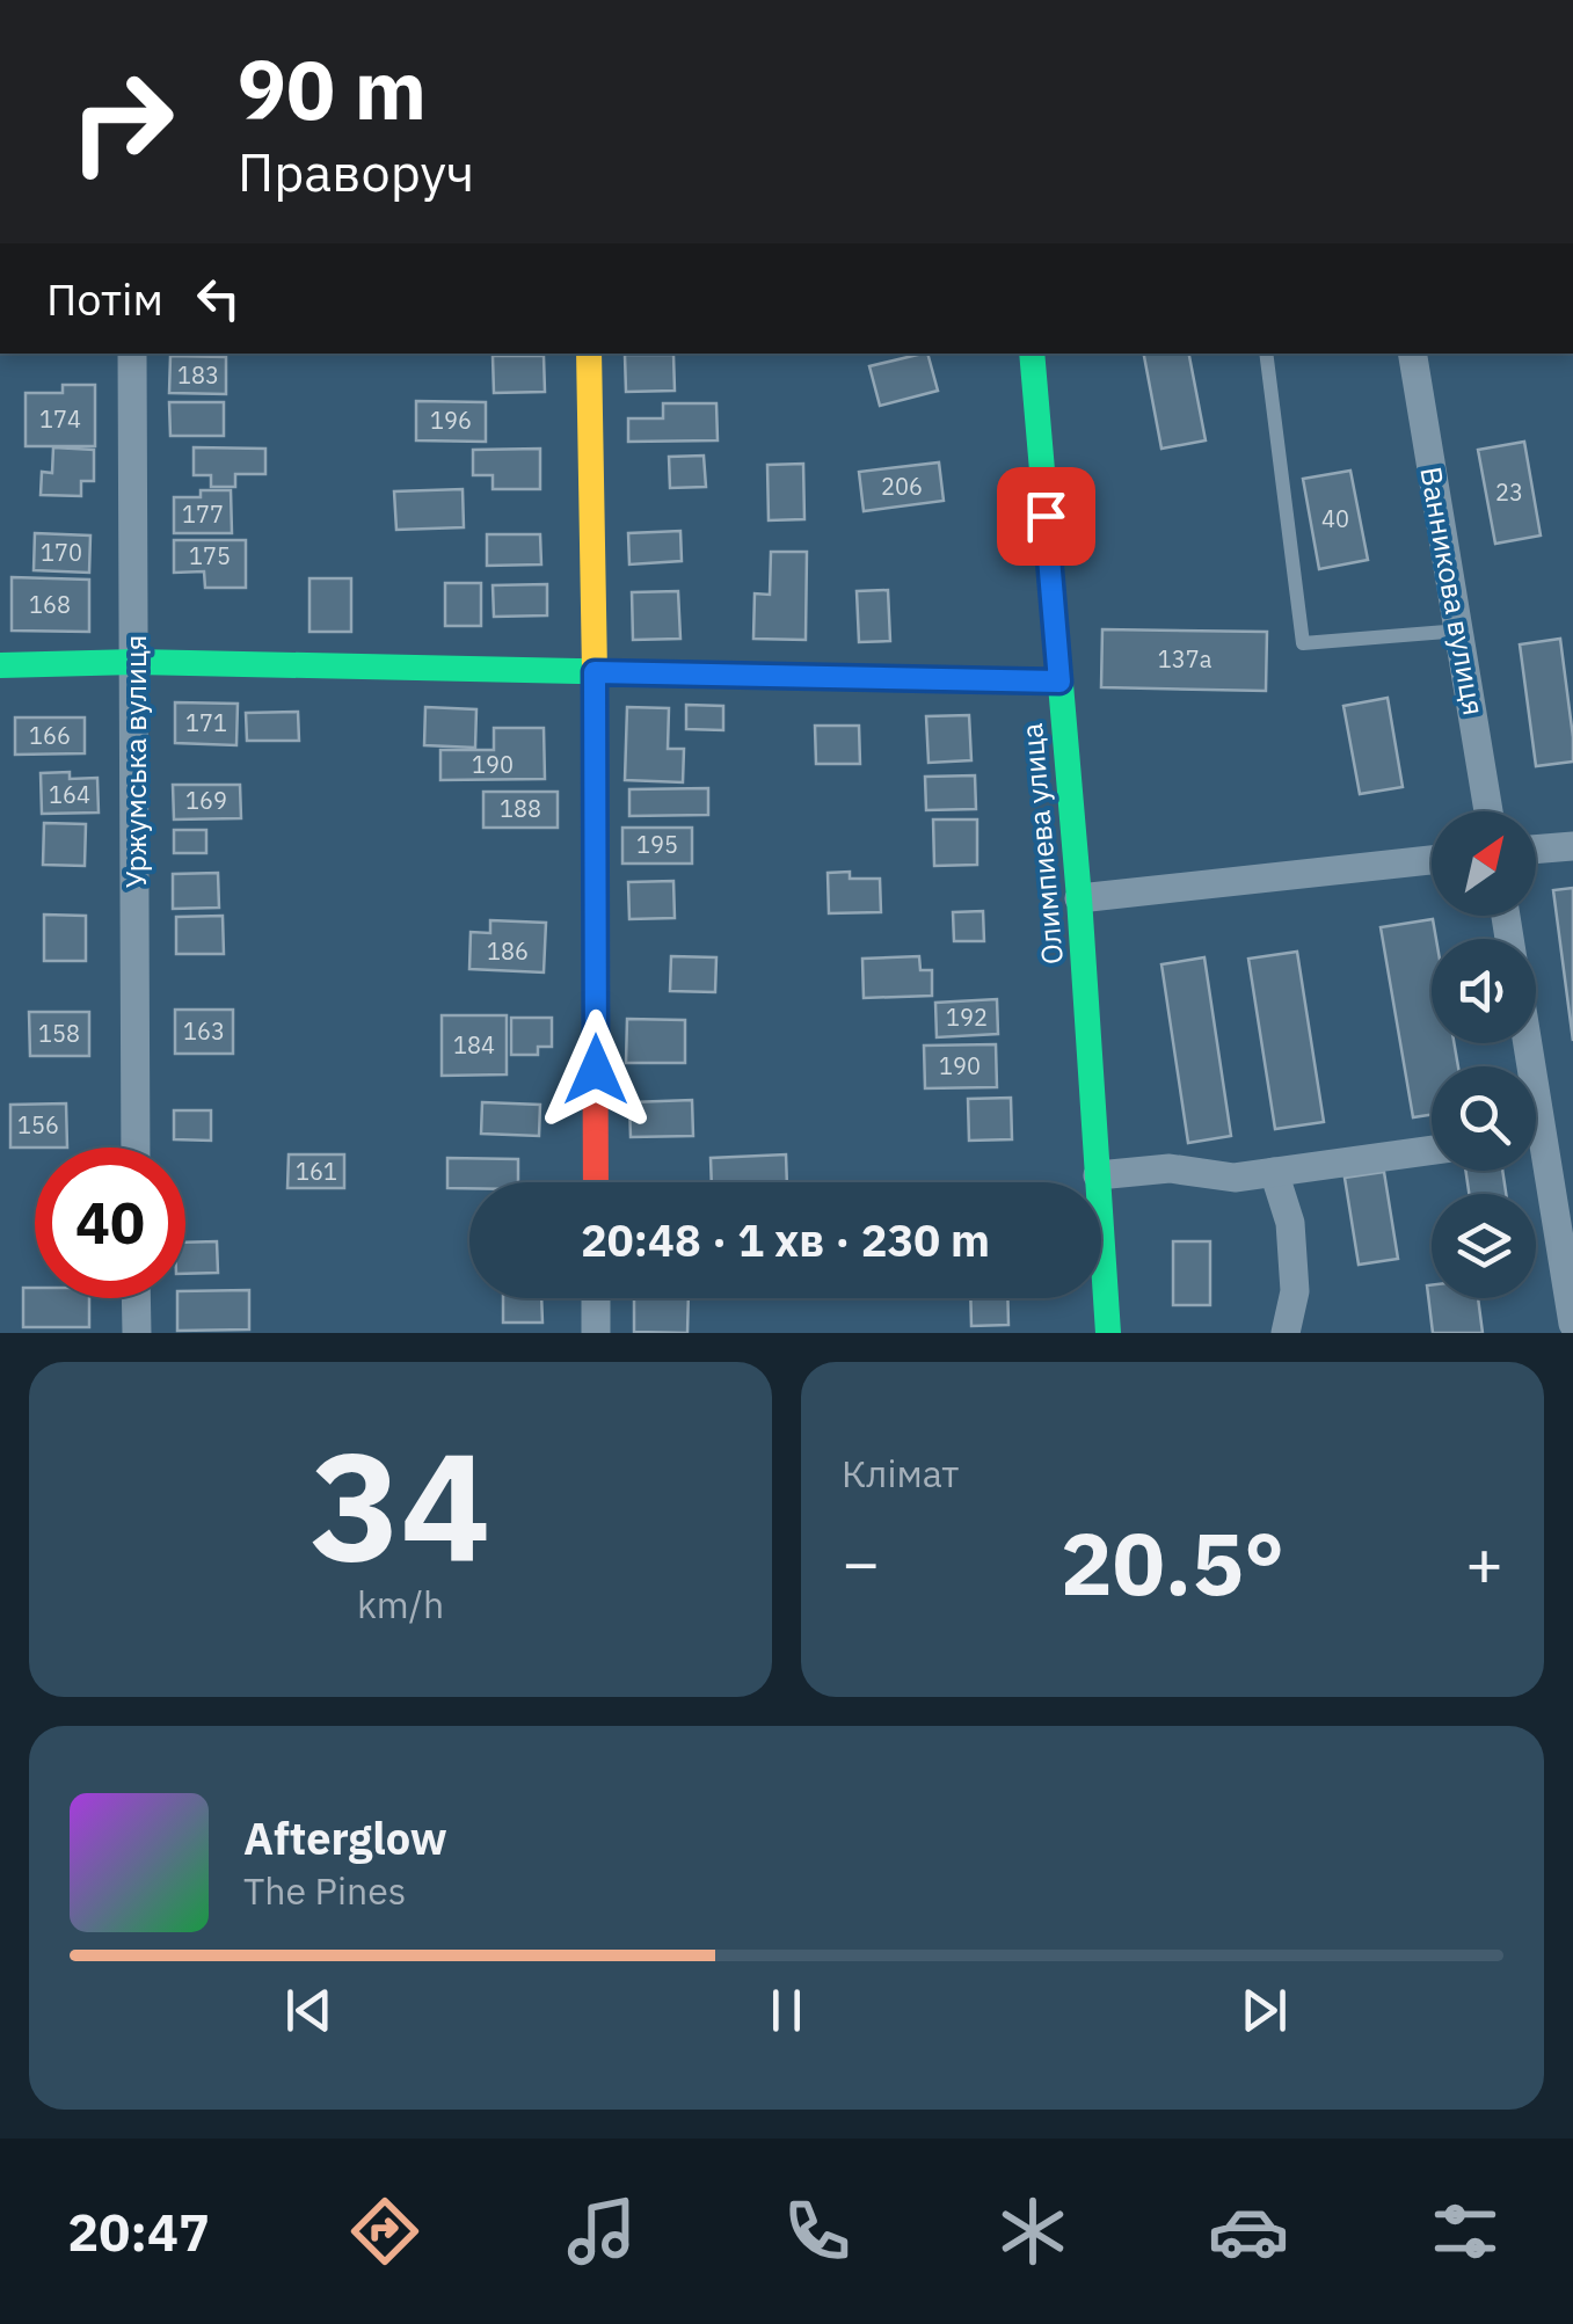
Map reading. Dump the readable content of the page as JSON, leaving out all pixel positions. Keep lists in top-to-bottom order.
{
  "streets": {
    "street": ["Ванникова вулиця", "Уржумська вулиця", "Олимпиева улица"]
  },
  "house_numbers": [
    "183",
    "174",
    "196",
    "206",
    "23",
    "177",
    "40",
    "170",
    "175",
    "168",
    "137а",
    "171",
    "166",
    "190",
    "164",
    "169",
    "188",
    "195",
    "186",
    "192",
    "163",
    "158",
    "184",
    "190",
    "156",
    "161"
  ],
  "north": "top right",
  "page": {
    "turn": ["90 m", "Праворуч"],
    "then": "Потім",
    "limit": "40",
    "trip": "20:48 · 1 хв · 230 m",
    "tile": [
      ["34", "km/h"],
      "Клімат"
    ],
    "heat": ["−", "20.5°", "+"],
    "song": ["Afterglow", "The Pines"],
    "tabs": "20:47"
  }
}
